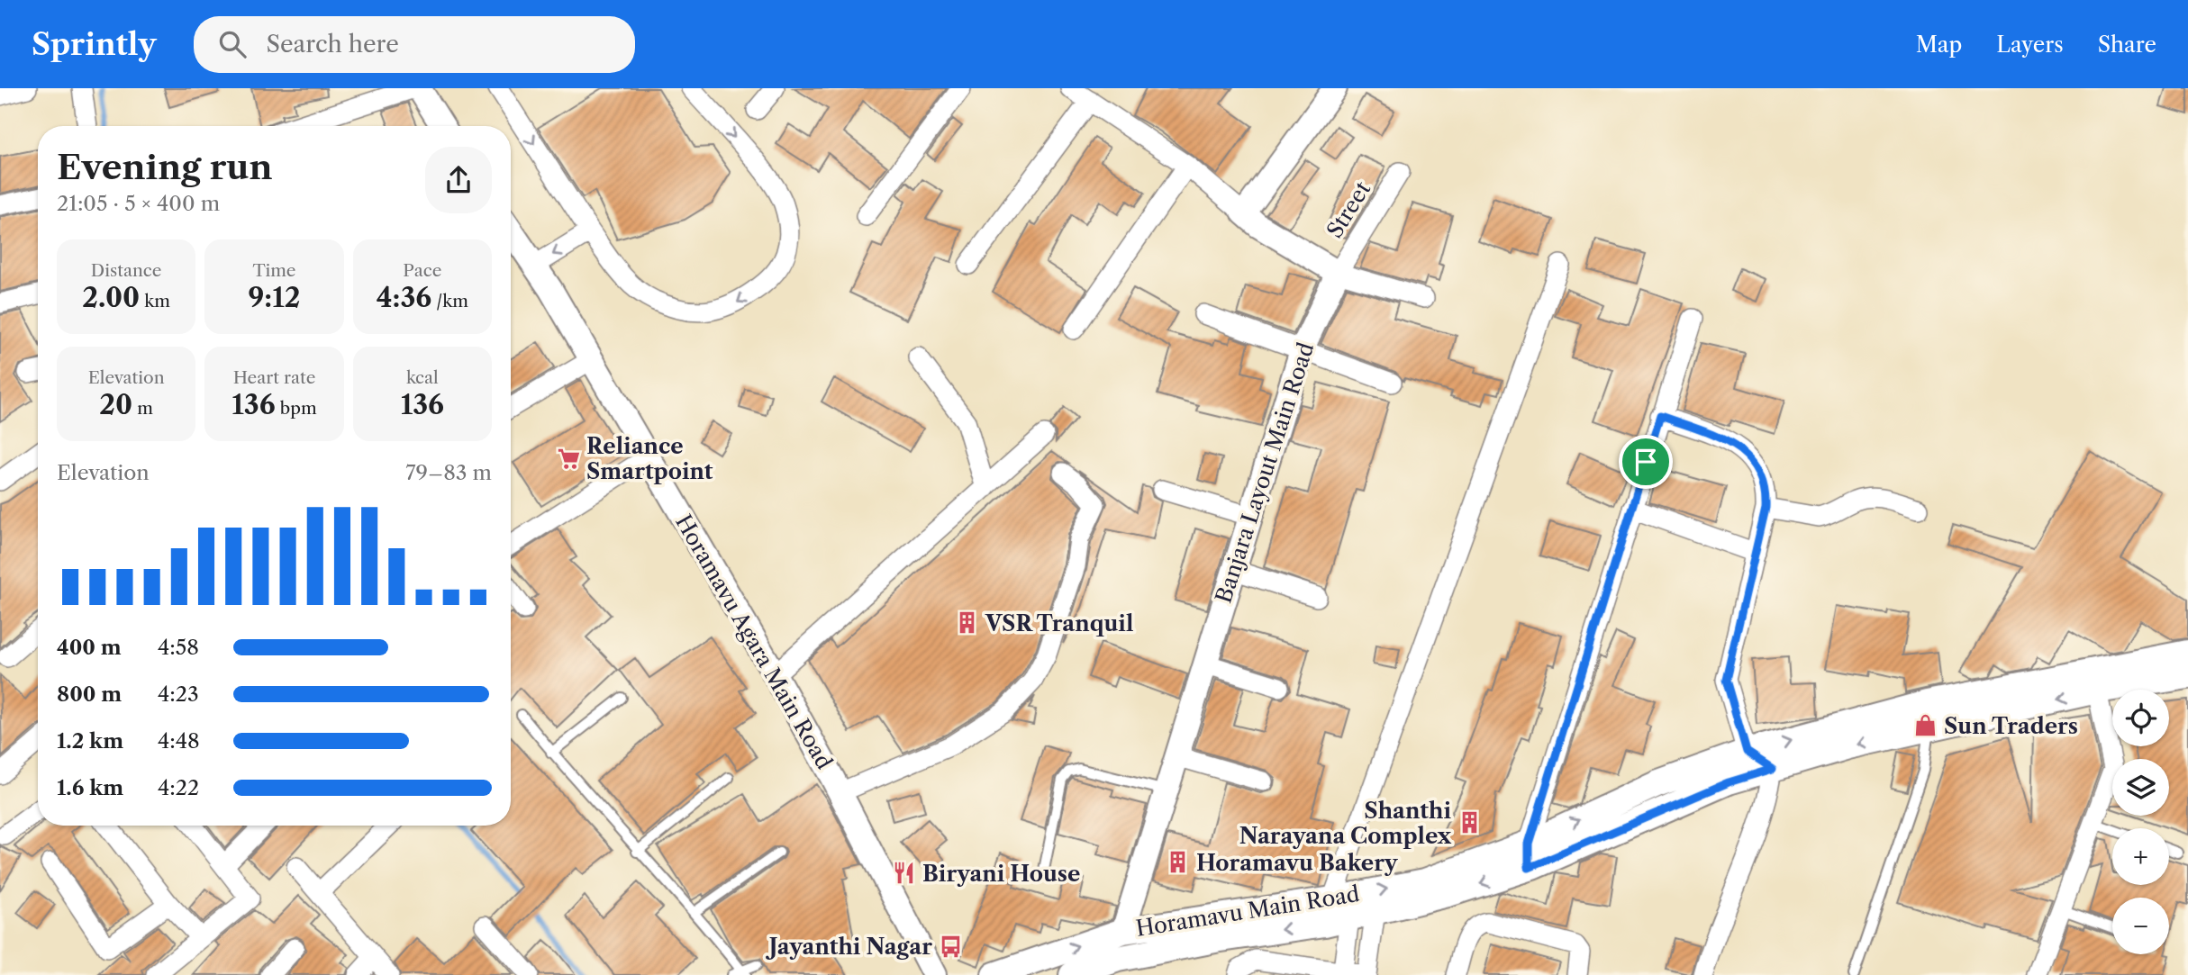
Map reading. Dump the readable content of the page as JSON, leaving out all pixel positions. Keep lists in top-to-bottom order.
{
  "streets": {
    "main road": ["Horamavu Main Road"],
    "street": ["Street", "Banjara Layout Main Road", "Horamavu Agara Main Road"]
  },
  "crossings": [
    ["Street", "Banjara Layout Main Road"],
    ["Banjara Layout Main Road", "Horamavu Main Road"]
  ],
  "places": {
    "supermarket": ["Reliance Smartpoint"],
    "building": ["VSR Tranquil", "Shanthi Narayana Complex", "Horamavu Bakery"],
    "shop": ["Sun Traders"],
    "restaurant": ["Biryani House"],
    "bus stop": ["Jayanthi Nagar"]
  },
  "page": {
    "header": "Sprintly",
    "search": "Search here",
    "nav": ["Map", "Layers", "Share"],
    "heading": ["Evening run", "21:05 · 5 × 400 m"],
    "stats": [
      ["Distance", "2.00 km"],
      ["Time", "9:12"],
      ["Pace", "4:36 /km"],
      ["Elevation", "20 m"],
      ["Heart rate", "136 bpm"],
      ["kcal", "136"]
    ],
    "chart": ["Elevation", "79–83 m"],
    "list": [
      {
        "name": "400 m",
        "note": "4:58"
      },
      {
        "name": "800 m",
        "note": "4:23"
      },
      {
        "name": "1.2 km",
        "note": "4:48"
      },
      {
        "name": "1.6 km",
        "note": "4:22"
      }
    ],
    "map_buttons": ["+", "−"]
  }
}
